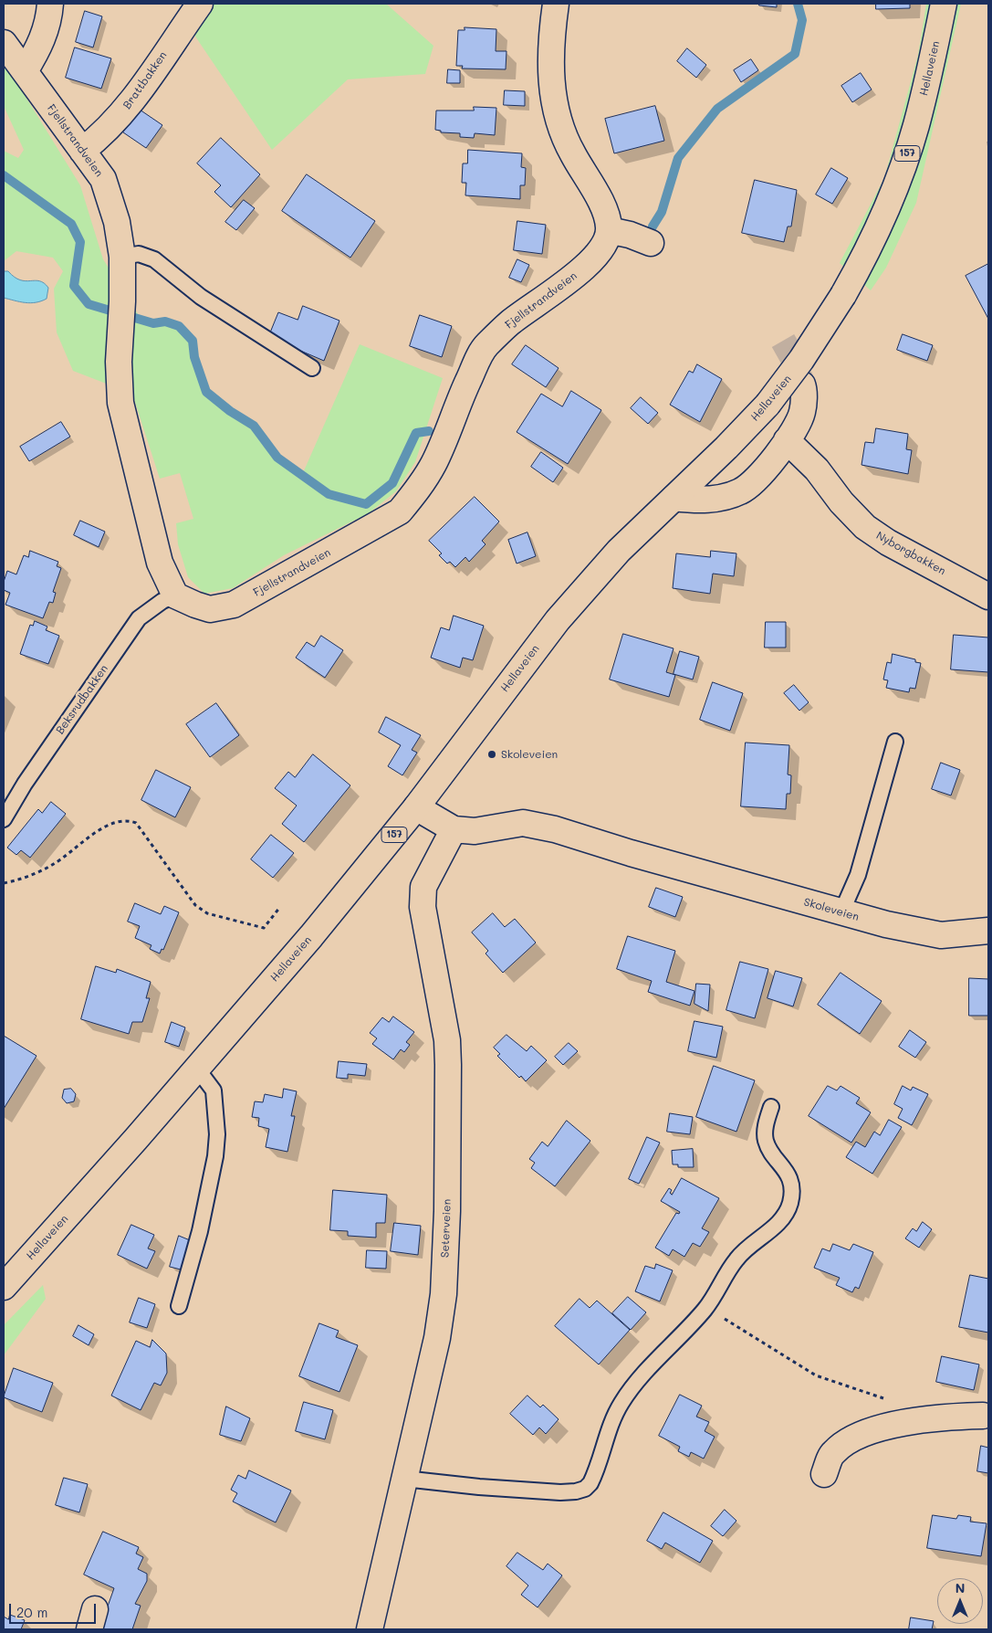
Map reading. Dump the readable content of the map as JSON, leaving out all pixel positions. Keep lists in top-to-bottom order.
{
  "streets": {
    "street": [
      "Hellaveien",
      "Brattbakken",
      "Fjellstrandveien",
      "157",
      "Nyborgbakken",
      "Skoleveien",
      "Seterveien"
    ],
    "lane": ["Beksrudbakken"]
  },
  "crossings": [
    ["Hellaveien", "Skoleveien"],
    ["Brattbakken", "Fjellstrandveien"],
    ["Fjellstrandveien", "Beksrudbakken"],
    ["Skoleveien", "Seterveien"]
  ],
  "places": ["Skoleveien"],
  "scale_bar": "20 m",
  "north": "top"
}
